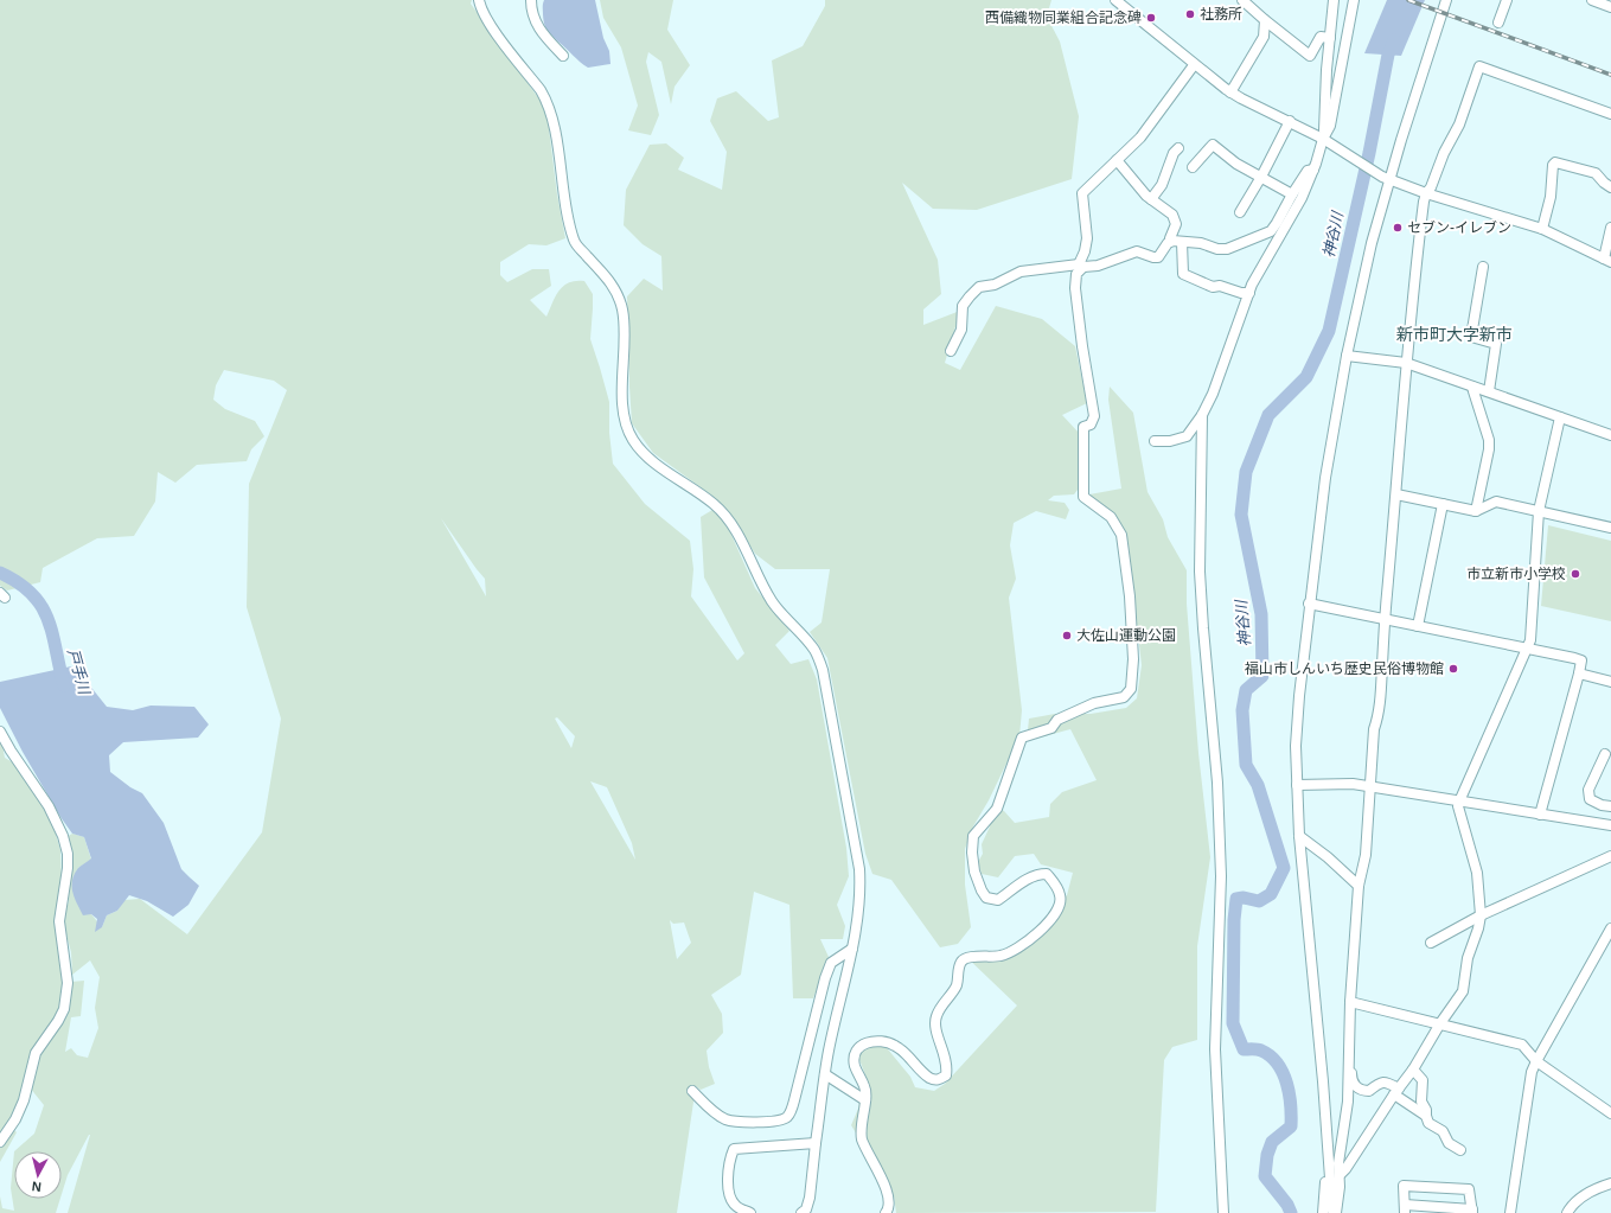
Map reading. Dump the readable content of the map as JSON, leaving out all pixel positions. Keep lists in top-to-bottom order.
{
  "districts": ["新市町大字新市"],
  "water": ["神谷川", "戸手川"],
  "places": [
    "社務所",
    "西備織物同業組合記念碑",
    "セブン-イレブン",
    "市立新市小学校",
    "大佐山運動公園",
    "福山市しんいち歴史民俗博物館"
  ],
  "north": "bottom"
}
